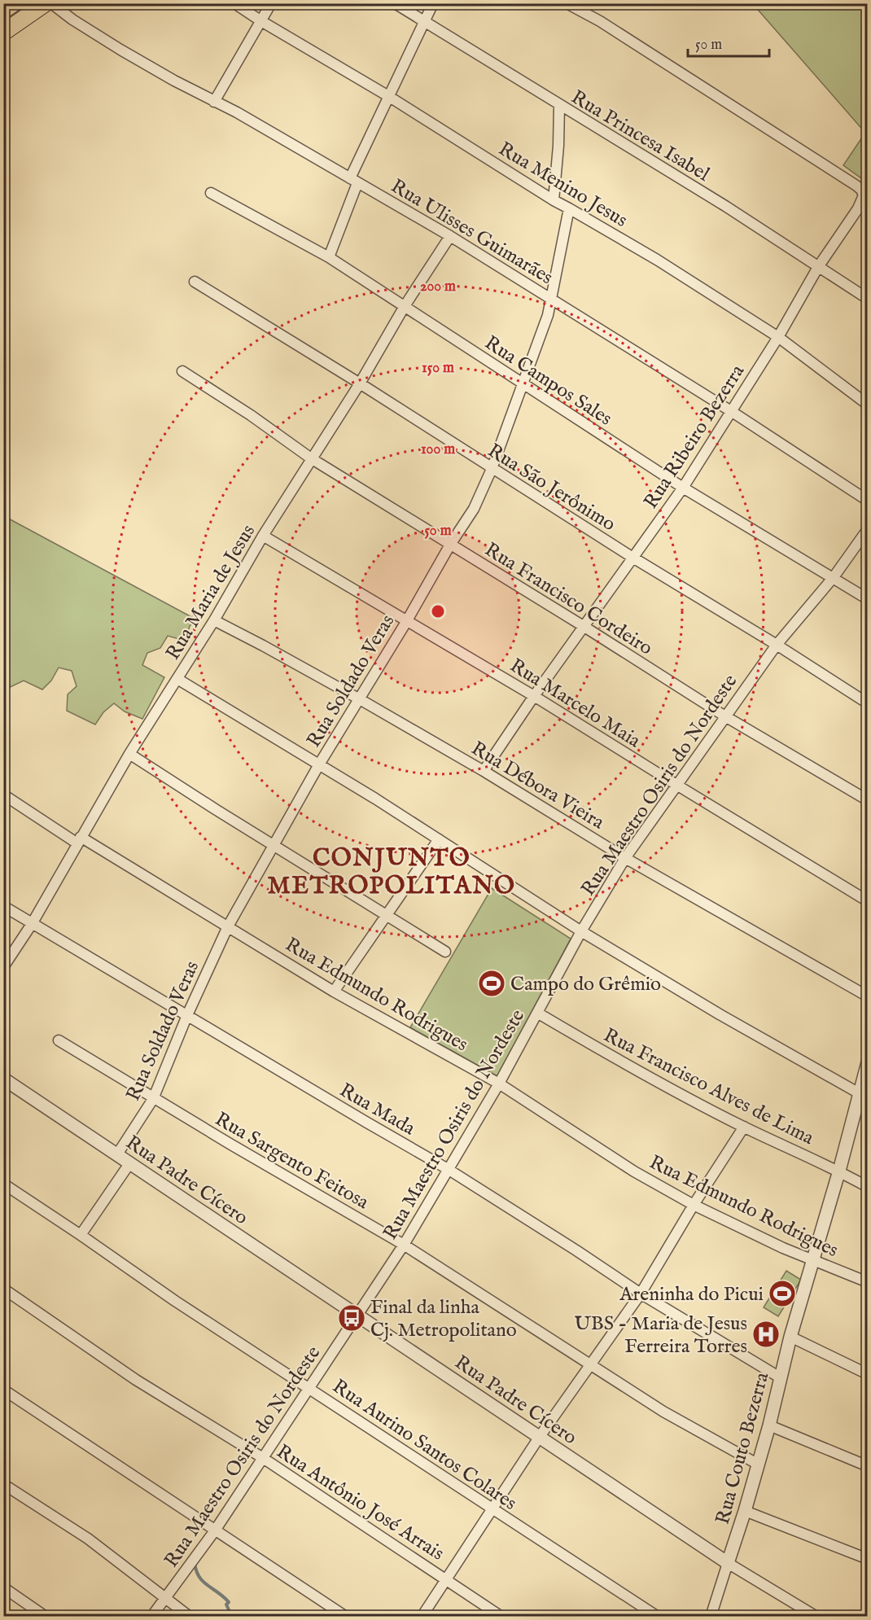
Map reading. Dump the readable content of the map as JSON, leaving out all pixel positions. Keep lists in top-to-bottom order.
{
  "streets": {
    "street": [
      "Rua Princesa Isabel",
      "Rua Menino Jesus",
      "Rua Ulisses Guimarães",
      "Rua Campos Sales",
      "Rua Ribeiro Bezerra",
      "Rua São Jerônimo",
      "Rua Maria de Jesus",
      "Rua Francisco Cordeiro",
      "Rua Soldado Veras",
      "Rua Marcelo Maia",
      "Rua Débora Vieira",
      "Rua Maestro Osiris do Nordeste",
      "Rua Edmundo Rodrigues",
      "Rua Francisco Alves de Lima",
      "Rua Mada",
      "Rua Sargento Feitosa",
      "Rua Padre Cícero",
      "Rua Aurino Santos Colares",
      "Rua Couto Bezerra",
      "Rua Antônio José Arrais"
    ]
  },
  "crossings": [
    ["Rua Princesa Isabel", "Rua Ribeiro Bezerra"],
    ["Rua Menino Jesus", "Rua Ribeiro Bezerra"],
    ["Rua Menino Jesus", "Rua Soldado Veras"],
    ["Rua Ulisses Guimarães", "Rua Ribeiro Bezerra"],
    ["Rua Ulisses Guimarães", "Rua Maria de Jesus"],
    ["Rua Ulisses Guimarães", "Rua Soldado Veras"],
    ["Rua Campos Sales", "Rua Ribeiro Bezerra"],
    ["Rua Campos Sales", "Rua Maria de Jesus"],
    ["Rua Campos Sales", "Rua Soldado Veras"],
    ["Rua Campos Sales", "Rua Maestro Osiris do Nordeste"],
    ["Rua Ribeiro Bezerra", "Rua São Jerônimo"],
    ["Rua Ribeiro Bezerra", "Rua Francisco Cordeiro"],
    ["Rua Ribeiro Bezerra", "Rua Marcelo Maia"],
    ["Rua Ribeiro Bezerra", "Rua Débora Vieira"],
    ["Rua São Jerônimo", "Rua Maria de Jesus"],
    ["Rua São Jerônimo", "Rua Soldado Veras"],
    ["Rua São Jerônimo", "Rua Maestro Osiris do Nordeste"],
    ["Rua Maria de Jesus", "Rua Francisco Cordeiro"],
    ["Rua Maria de Jesus", "Rua Marcelo Maia"],
    ["Rua Maria de Jesus", "Rua Débora Vieira"],
    ["Rua Maria de Jesus", "Rua Edmundo Rodrigues"],
    ["Rua Maria de Jesus", "Rua Mada"],
    ["Rua Francisco Cordeiro", "Rua Soldado Veras"],
    ["Rua Francisco Cordeiro", "Rua Maestro Osiris do Nordeste"],
    ["Rua Soldado Veras", "Rua Marcelo Maia"],
    ["Rua Soldado Veras", "Rua Débora Vieira"],
    ["Rua Soldado Veras", "Rua Edmundo Rodrigues"],
    ["Rua Soldado Veras", "Rua Mada"],
    ["Rua Soldado Veras", "Rua Sargento Feitosa"],
    ["Rua Soldado Veras", "Rua Padre Cícero"],
    ["Rua Marcelo Maia", "Rua Maestro Osiris do Nordeste"],
    ["Rua Débora Vieira", "Rua Maestro Osiris do Nordeste"],
    ["Rua Maestro Osiris do Nordeste", "Rua Edmundo Rodrigues"],
    ["Rua Maestro Osiris do Nordeste", "Rua Francisco Alves de Lima"],
    ["Rua Maestro Osiris do Nordeste", "Rua Mada"],
    ["Rua Maestro Osiris do Nordeste", "Rua Sargento Feitosa"],
    ["Rua Maestro Osiris do Nordeste", "Rua Padre Cícero"],
    ["Rua Maestro Osiris do Nordeste", "Rua Aurino Santos Colares"],
    ["Rua Maestro Osiris do Nordeste", "Rua Antônio José Arrais"],
    ["Rua Edmundo Rodrigues", "Rua Couto Bezerra"],
    ["Rua Francisco Alves de Lima", "Rua Couto Bezerra"],
    ["Rua Mada", "Rua Couto Bezerra"],
    ["Rua Sargento Feitosa", "Rua Couto Bezerra"],
    ["Rua Padre Cícero", "Rua Couto Bezerra"]
  ],
  "districts": ["CONJUNTO METROPOLITANO"],
  "places": {
    "sports": ["Campo do Grêmio", "Areninha do Picui"],
    "bus stop": ["Final da linha Cj. Metropolitano"],
    "hospital": ["UBS - Maria de Jesus Ferreira Torres"]
  },
  "scale_bar": "50 m",
  "rings": [
    "200 m",
    "150 m",
    "100 m",
    "50 m"
  ]
}
